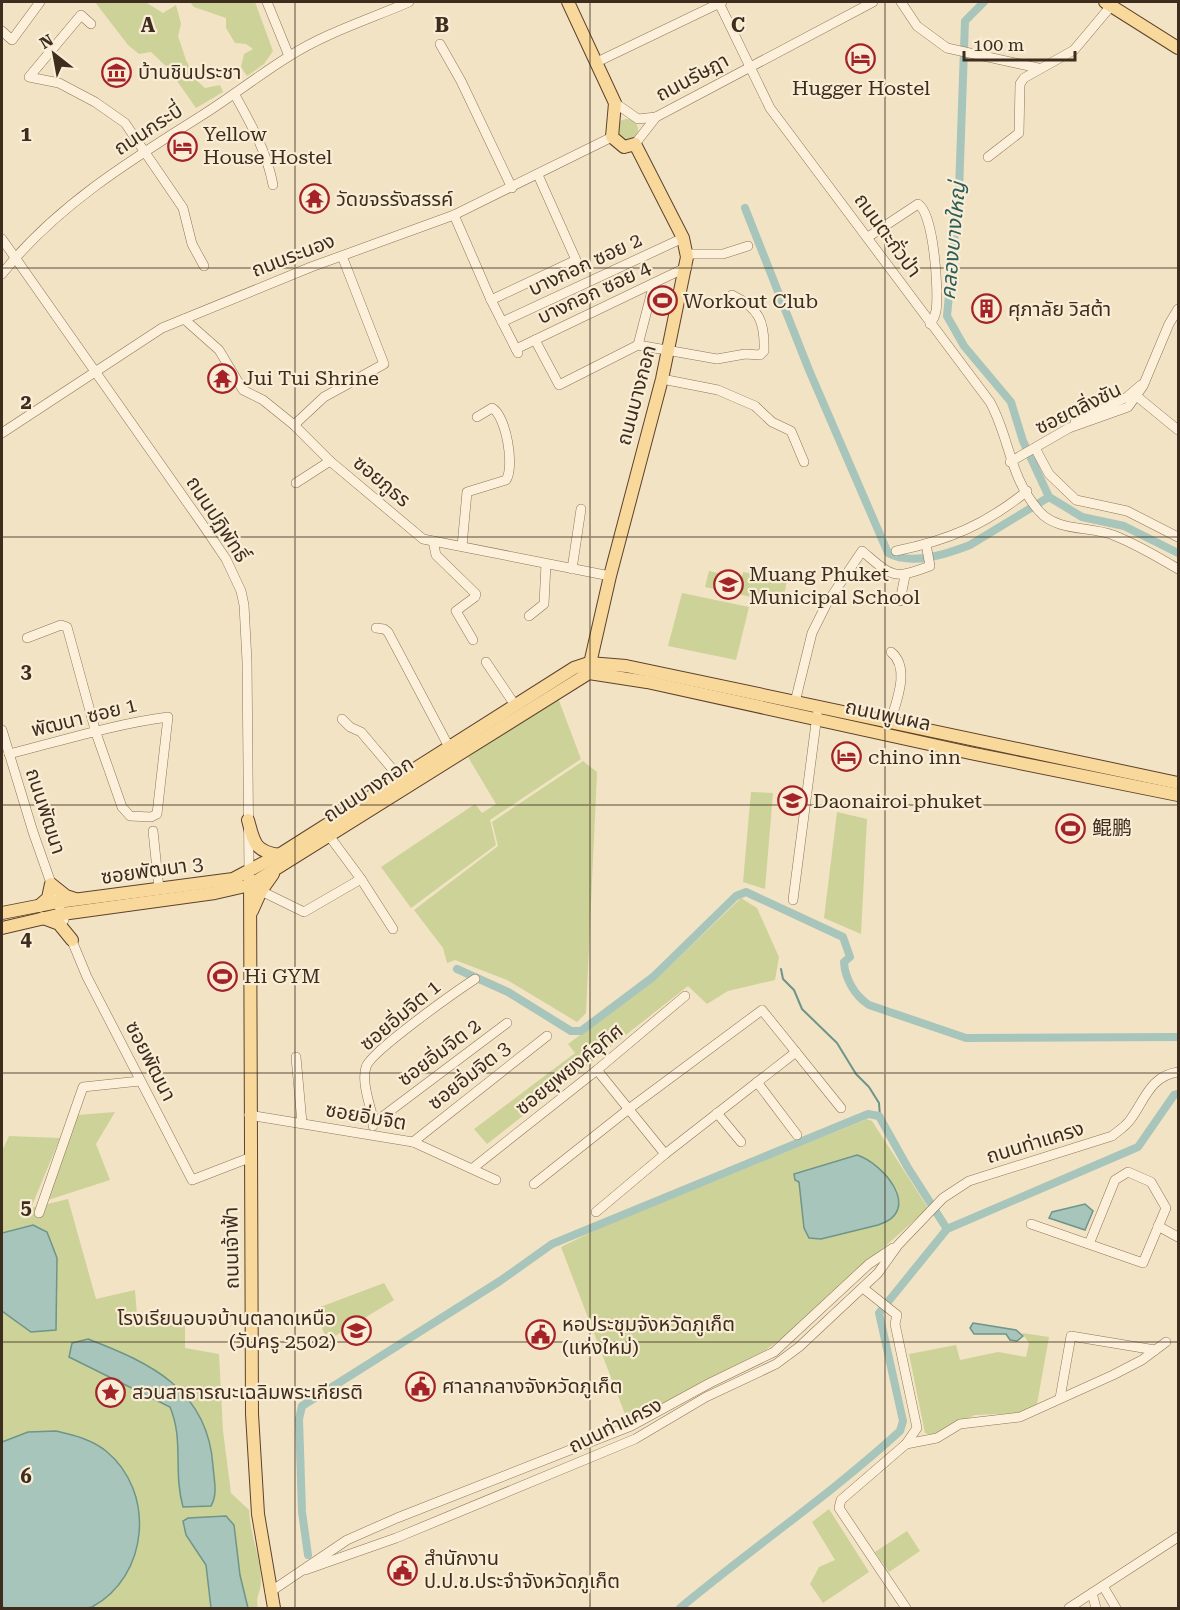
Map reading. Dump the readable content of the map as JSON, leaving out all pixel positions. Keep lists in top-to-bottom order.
{
  "streets": {
    "main road": [
      "ถนนบางกอก",
      "ถนนพูนผล",
      "ซอยพัฒนา 3",
      "ถนนเจ้าฟ้า"
    ],
    "street": [
      "ถนนรัษฎา",
      "ถนนกระบี่",
      "ถนนตะกั่วป่า",
      "ถนนระนอง",
      "บางกอก ซอย 2",
      "บางกอก ซอย 4",
      "ซอยตลิ่งชัน",
      "ซอยภูธร",
      "ถนนปฏิพัทธิ์",
      "พัฒนา ซอย 1",
      "ถนนพัฒนา",
      "ซอยอิ่มจิต 1",
      "ซอยอิ่มจิต 2",
      "ซอยพัฒนา",
      "ซอยยุพยงค์อุทิศ",
      "ซอยอิ่มจิต 3",
      "ซอยอิ่มจิต",
      "ถนนท่าแครง"
    ]
  },
  "crossings": [
    ["ถนนรัษฎา", "ถนนตะกั่วป่า"],
    ["ถนนกระบี่", "ถนนปฏิพัทธิ์"],
    ["ถนนตะกั่วป่า", "ซอยตลิ่งชัน"],
    ["ถนนระนอง", "ซอยภูธร"],
    ["ถนนระนอง", "ถนนปฏิพัทธิ์"],
    ["บางกอก ซอย 2", "บางกอก ซอย 4"],
    ["บางกอก ซอย 2", "ถนนบางกอก"],
    ["บางกอก ซอย 4", "ถนนบางกอก"],
    ["ถนนบางกอก", "ซอยภูธร"],
    ["ถนนบางกอก", "ถนนปฏิพัทธิ์"],
    ["ถนนบางกอก", "ถนนพูนผล"],
    ["ถนนบางกอก", "ซอยพัฒนา 3"],
    ["ถนนบางกอก", "ถนนเจ้าฟ้า"],
    ["ถนนปฏิพัทธิ์", "ซอยพัฒนา 3"],
    ["พัฒนา ซอย 1", "ถนนพัฒนา"],
    ["ถนนพัฒนา", "ซอยพัฒนา 3"],
    ["ถนนพัฒนา", "ซอยพัฒนา"],
    ["ซอยพัฒนา 3", "ซอยพัฒนา"],
    ["ซอยพัฒนา 3", "ถนนเจ้าฟ้า"],
    ["ซอยอิ่มจิต 1", "ซอยอิ่มจิต 2"],
    ["ซอยพัฒนา", "ถนนเจ้าฟ้า"],
    ["ซอยยุพยงค์อุทิศ", "ซอยอิ่มจิต"],
    ["ซอยอิ่มจิต 3", "ซอยอิ่มจิต"],
    ["ซอยอิ่มจิต", "ถนนเจ้าฟ้า"],
    ["ถนนท่าแครง", "ถนนเจ้าฟ้า"]
  ],
  "water": ["คลองบางใหญ่"],
  "places": {
    "hotel": ["Hugger Hostel", "Yellow House Hostel", "chino inn"],
    "museum": ["บ้านชินประชา"],
    "temple": ["วัดขจรรังสรรค์", "Jui Tui Shrine"],
    "sports": ["Workout Club", "鲲鹏", "Hi GYM"],
    "building": ["ศุภาลัย วิสต้า"],
    "school or university": ["Muang Phuket Municipal School", "Daonairoi phuket", "โรงเรียนอบจบ้านตลาดเหนือ (วันครู 2502)"],
    "public building": ["หอประชุมจังหวัดภูเก็ต (แห่งใหม่)", "ศาลากลางจังหวัดภูเก็ต", "สำนักงาน ป.ป.ช.ประจำจังหวัดภูเก็ต"],
    "place": ["สวนสาธารณะเฉลิมพระเกียรติ"]
  },
  "scale_bar": "100 m",
  "north": "top left",
  "grid": {
    "columns": ["A", "B", "C"],
    "rows": [
      "1",
      "2",
      "3",
      "4",
      "5",
      "6"
    ]
  }
}
